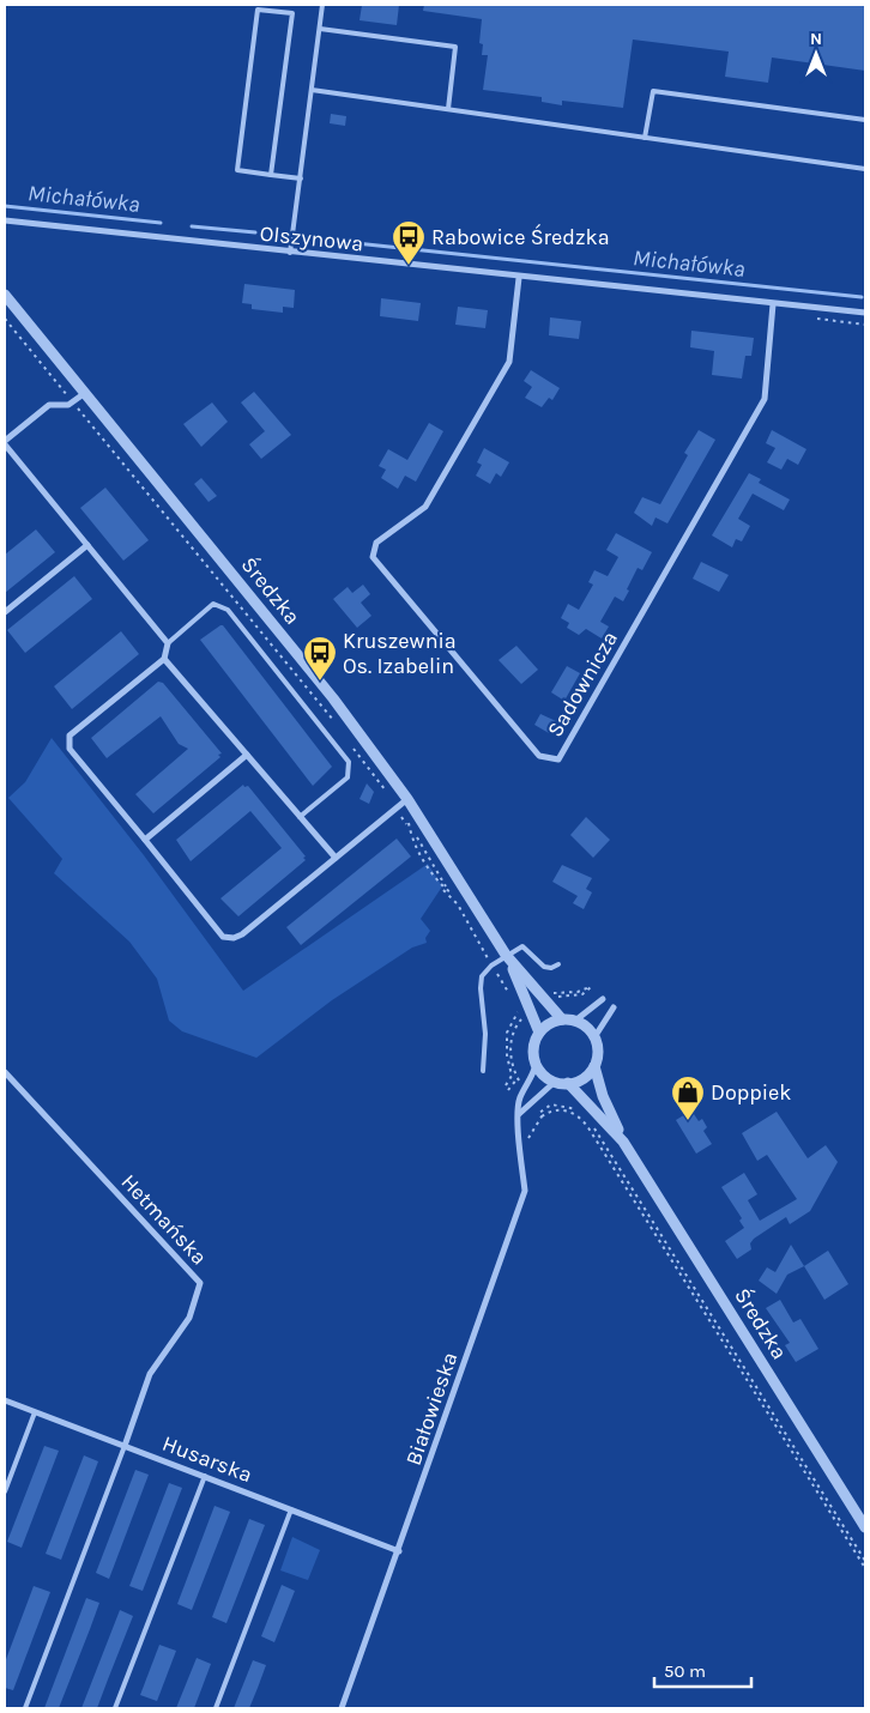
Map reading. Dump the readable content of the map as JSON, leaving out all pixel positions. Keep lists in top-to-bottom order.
{
  "streets": {
    "street": [
      "Olszynowa",
      "Średzka",
      "Sadownicza",
      "Hetmańska",
      "Białowieska",
      "Husarska"
    ]
  },
  "crossings": [
    ["Olszynowa", "Sadownicza"],
    ["Średzka", "Białowieska"],
    ["Hetmańska", "Husarska"],
    ["Białowieska", "Husarska"]
  ],
  "water": ["Michałówka"],
  "places": {
    "bus stop": ["Rabowice Średzka", "Kruszewnia Os. Izabelin"],
    "shop": ["Doppiek"]
  },
  "scale_bar": "50 m",
  "north": "top"
}
